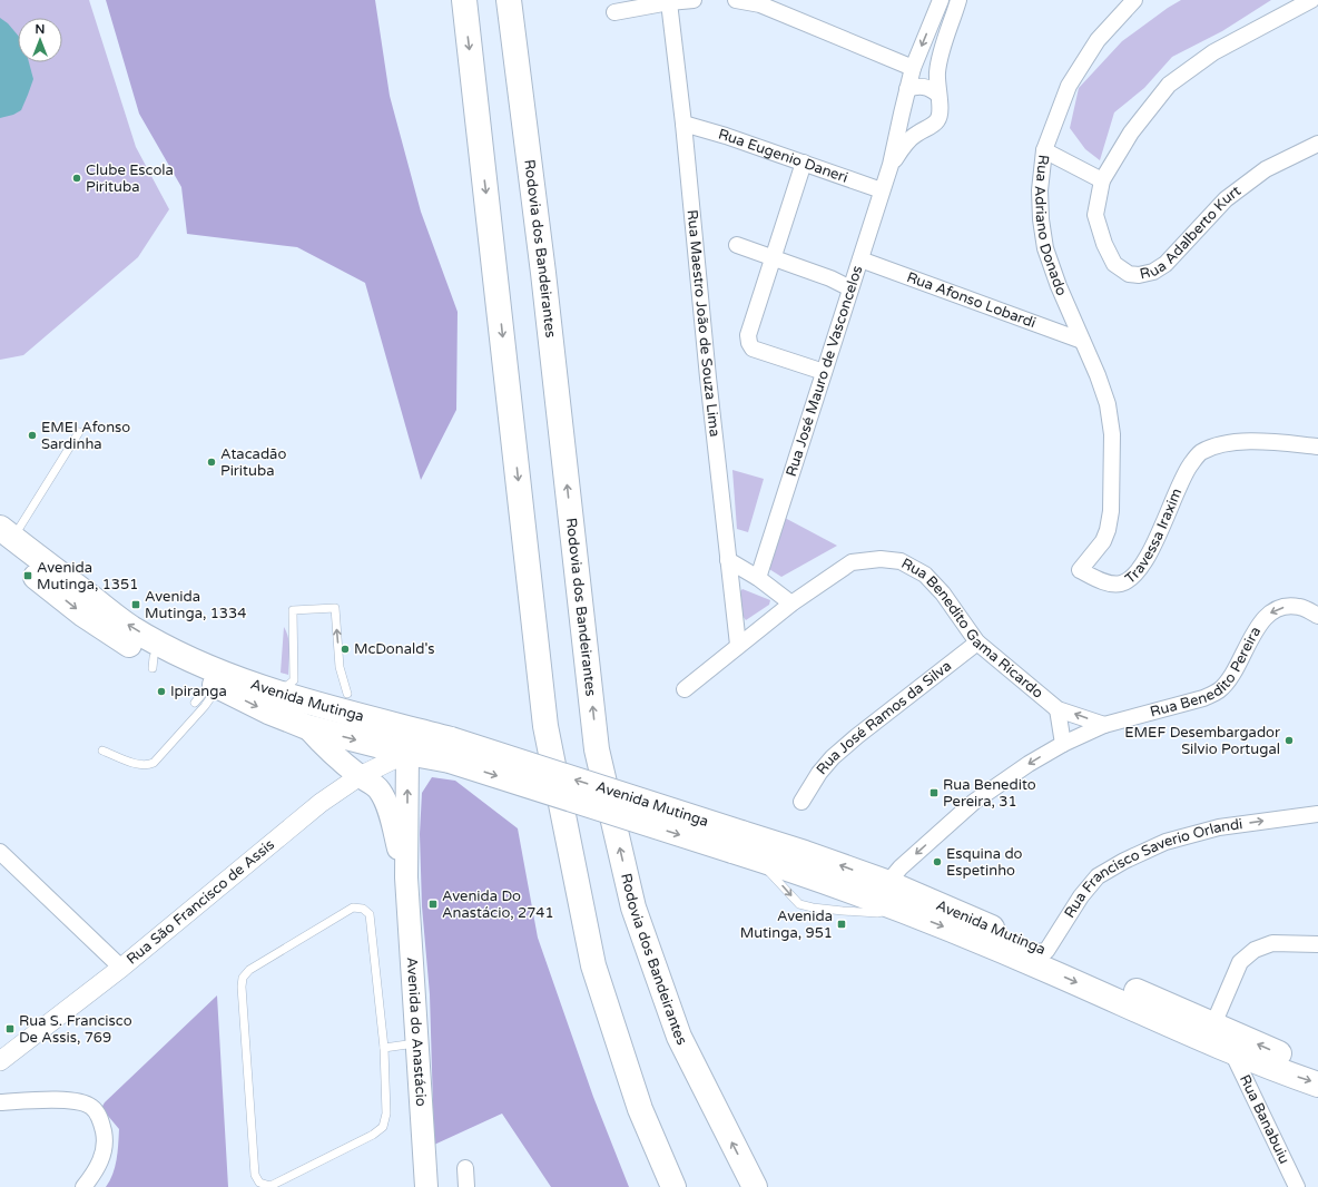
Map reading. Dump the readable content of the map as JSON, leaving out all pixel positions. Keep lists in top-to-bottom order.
{
  "streets": {
    "main road": ["Rodovia dos Bandeirantes", "Avenida Mutinga", "Avenida do Anastácio"],
    "street": [
      "Rua Eugenio Daneri",
      "Rua Adriano Donado",
      "Rua Adalberto Kurt",
      "Rua Afonso Lobardi",
      "Rua Maestro João de Souza Lima",
      "Rua José Mauro de Vasconcelos",
      "Travessa Iraxim",
      "Rua Benedito Gama Ricardo",
      "Rua Benedito Pereira",
      "Rua José Ramos da Silva",
      "Rua Francisco Saverio Orlandi",
      "Rua São Francisco de Assis",
      "Rua Banabuiu"
    ]
  },
  "crossings": [
    ["Rua Eugenio Daneri", "Rua Maestro João de Souza Lima"],
    ["Rua Eugenio Daneri", "Rua José Mauro de Vasconcelos"],
    ["Rua Adriano Donado", "Rua Afonso Lobardi"],
    ["Rua Adriano Donado", "Travessa Iraxim"],
    ["Rua Afonso Lobardi", "Rua José Mauro de Vasconcelos"],
    ["Rua Afonso Lobardi", "Travessa Iraxim"],
    ["Rua Maestro João de Souza Lima", "Rua Benedito Gama Ricardo"],
    ["Rua Benedito Gama Ricardo", "Rua Benedito Pereira"],
    ["Rua Benedito Gama Ricardo", "Rua José Ramos da Silva"],
    ["Rua Benedito Pereira", "Avenida Mutinga"],
    ["Avenida Mutinga", "Rua Francisco Saverio Orlandi"],
    ["Avenida Mutinga", "Rua São Francisco de Assis"],
    ["Avenida Mutinga", "Avenida do Anastácio"],
    ["Avenida Mutinga", "Rua Banabuiu"],
    ["Rua São Francisco de Assis", "Avenida do Anastácio"]
  ],
  "one_way": ["Rua Benedito Pereira", "Rua Francisco Saverio Orlandi"],
  "places": {
    "other": [
      "Clube Escola Pirituba",
      "EMEI Afonso Sardinha",
      "Atacadão Pirituba",
      "McDonald's",
      "Ipiranga",
      "EMEF Desembargador Silvio Portugal",
      "Esquina do Espetinho"
    ],
    "transit": [
      "Avenida Mutinga, 1351",
      "Avenida Mutinga, 1334",
      "Rua Benedito Pereira, 31",
      "Avenida Do Anastácio, 2741",
      "Avenida Mutinga, 951",
      "Rua S. Francisco De Assis, 769"
    ]
  },
  "north": "top"
}
